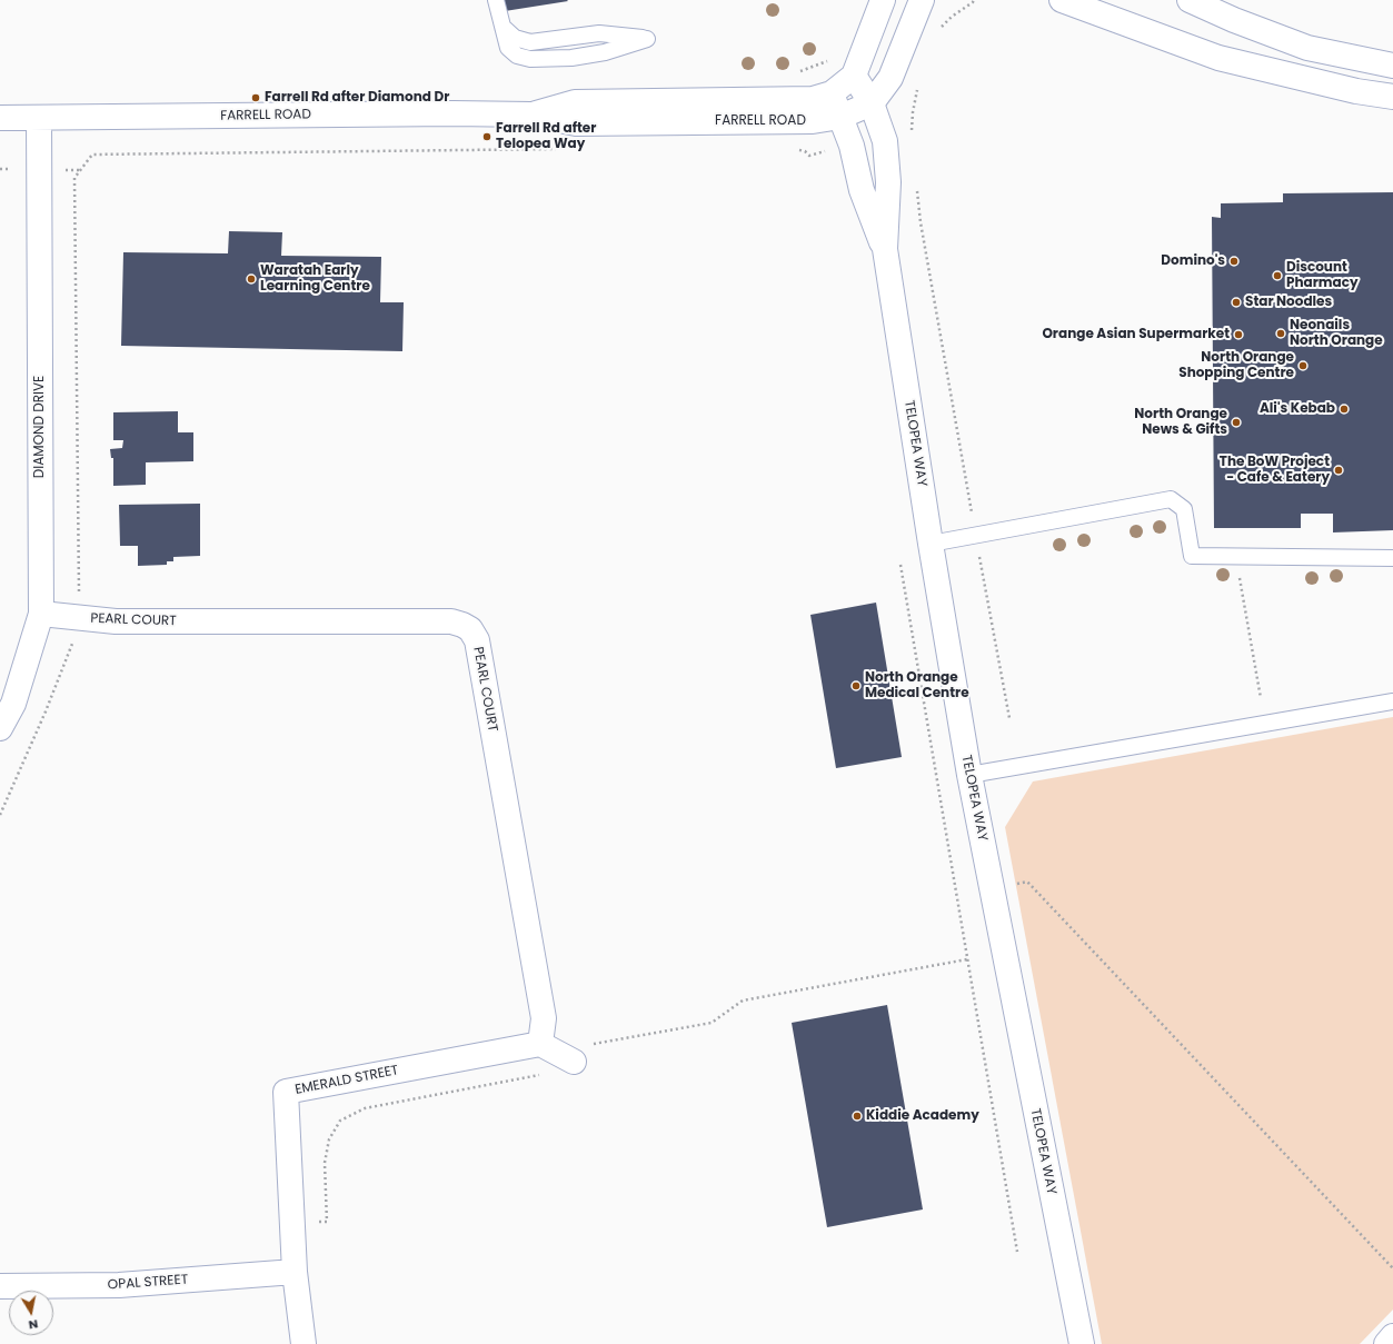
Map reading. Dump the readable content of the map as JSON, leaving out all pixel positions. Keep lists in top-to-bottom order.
{
  "streets": {
    "street": [
      "FARRELL ROAD",
      "DIAMOND DRIVE",
      "TELOPEA WAY",
      "PEARL COURT",
      "EMERALD STREET",
      "OPAL STREET"
    ]
  },
  "crossings": [
    ["FARRELL ROAD", "DIAMOND DRIVE"],
    ["FARRELL ROAD", "TELOPEA WAY"],
    ["DIAMOND DRIVE", "PEARL COURT"],
    ["PEARL COURT", "EMERALD STREET"],
    ["EMERALD STREET", "OPAL STREET"]
  ],
  "places": [
    "Farrell Rd after Diamond Dr",
    "Farrell Rd after Telopea Way",
    "Domino's",
    "Discount Pharmacy",
    "Waratah Early Learning Centre",
    "Star Noodles",
    "Neonails North Orange",
    "Orange Asian Supermarket",
    "North Orange Shopping Centre",
    "Ali's Kebab",
    "North Orange News & Gifts",
    "The BoW Project - Cafe & Eatery",
    "North Orange Medical Centre",
    "Kiddie Academy"
  ],
  "north": "bottom"
}
